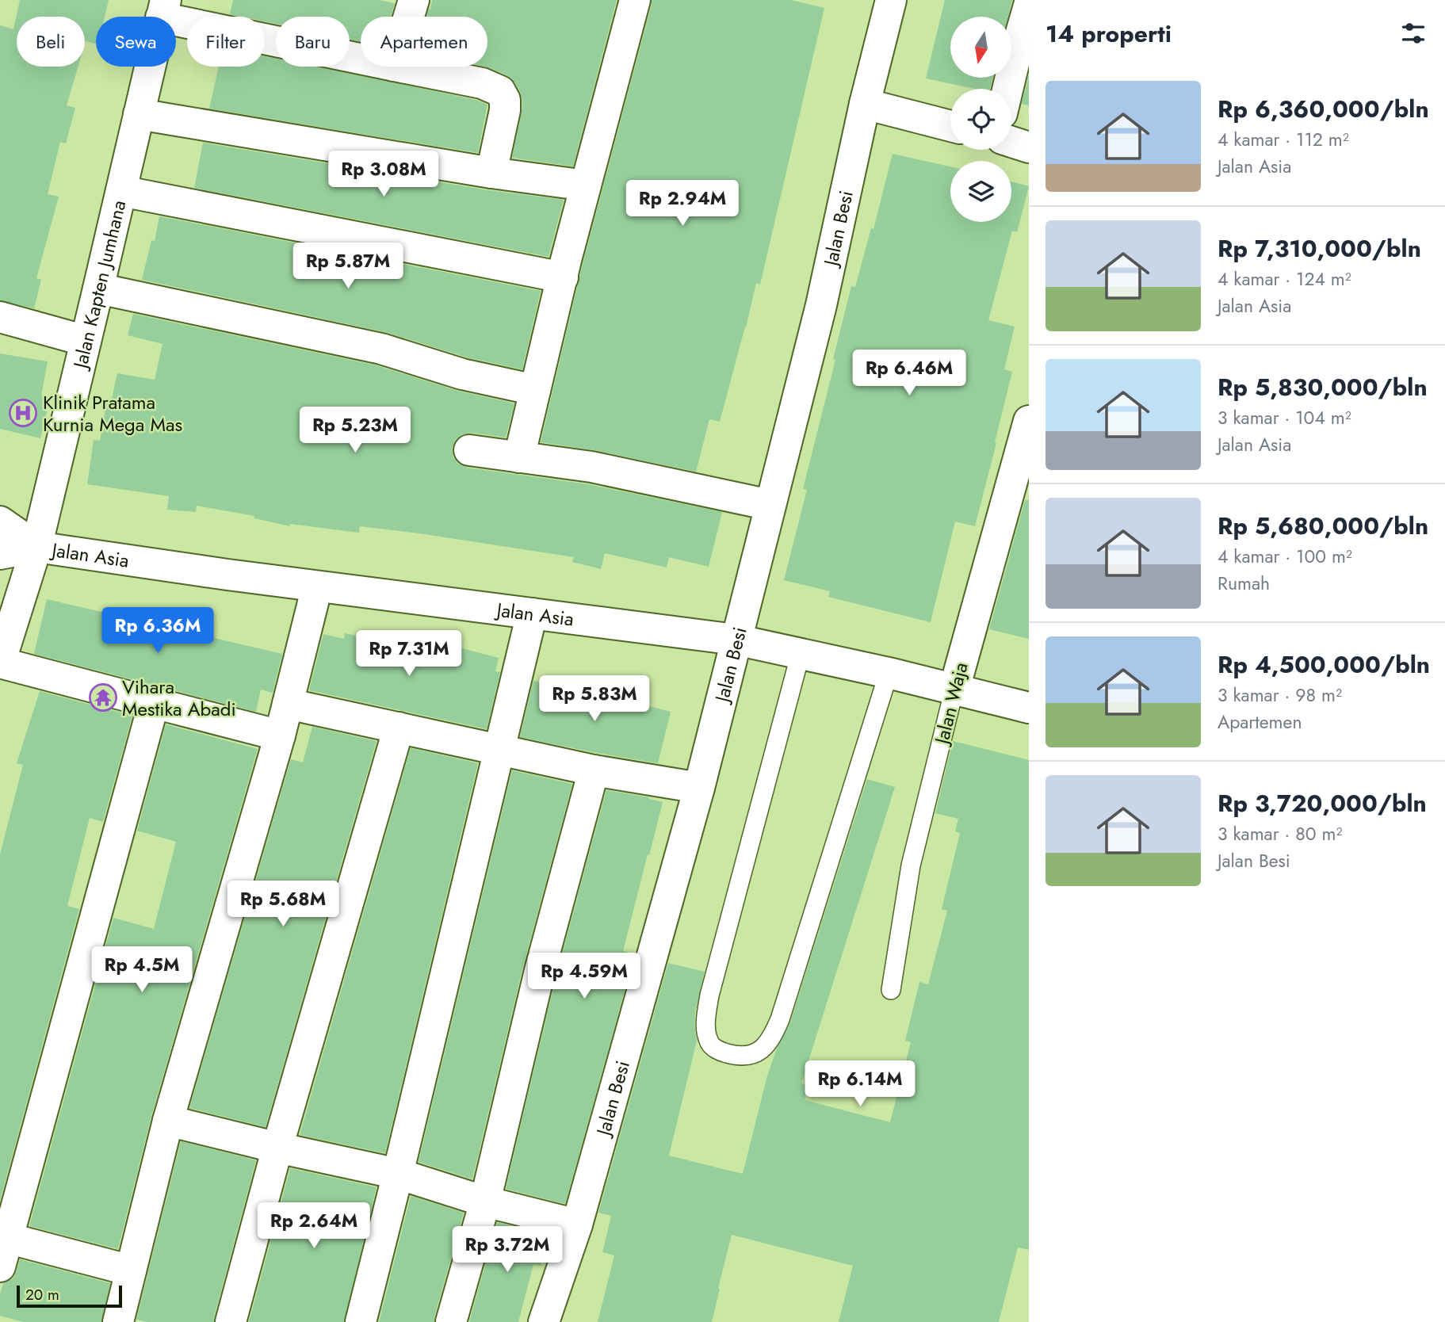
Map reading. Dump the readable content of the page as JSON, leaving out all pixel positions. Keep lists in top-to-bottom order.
{
  "streets": {
    "street": [
      "Jalan Besi",
      "Jalan Kapten Jumhana",
      "Jalan Asia",
      "Jalan Waja"
    ]
  },
  "crossings": [
    ["Jalan Besi", "Jalan Asia"],
    ["Jalan Kapten Jumhana", "Jalan Asia"],
    ["Jalan Asia", "Jalan Waja"]
  ],
  "places": {
    "hospital": ["Klinik Pratama Kurnia Mega Mas"],
    "temple": ["Vihara Mestika Abadi"]
  },
  "scale_bar": "20 m",
  "north": "bottom",
  "page": {
    "heading": "14 properti",
    "chip": [
      "Beli",
      "Sewa",
      "Filter",
      "Baru",
      "Apartemen"
    ],
    "list": [
      {
        "name": "Rp 6,360,000/bln",
        "note": "4 kamar · 112 m² · Jalan Asia"
      },
      {
        "name": "Rp 7,310,000/bln",
        "note": "4 kamar · 124 m² · Jalan Asia"
      },
      {
        "name": "Rp 5,830,000/bln",
        "note": "3 kamar · 104 m² · Jalan Asia"
      },
      {
        "name": "Rp 5,680,000/bln",
        "note": "4 kamar · 100 m² · Rumah"
      },
      {
        "name": "Rp 4,500,000/bln",
        "note": "3 kamar · 98 m² · Apartemen"
      },
      {
        "name": "Rp 3,720,000/bln",
        "note": "3 kamar · 80 m² · Jalan Besi"
      }
    ],
    "price": [
      "Rp 3.08M",
      "Rp 2.94M",
      "Rp 5.87M",
      "Rp 6.46M",
      "Rp 5.23M",
      "Rp 6.36M",
      "Rp 7.31M",
      "Rp 5.83M",
      "Rp 5.68M",
      "Rp 4.5M",
      "Rp 4.59M",
      "Rp 6.14M",
      "Rp 2.64M",
      "Rp 3.72M"
    ],
    "scale": "20 m"
  }
}
